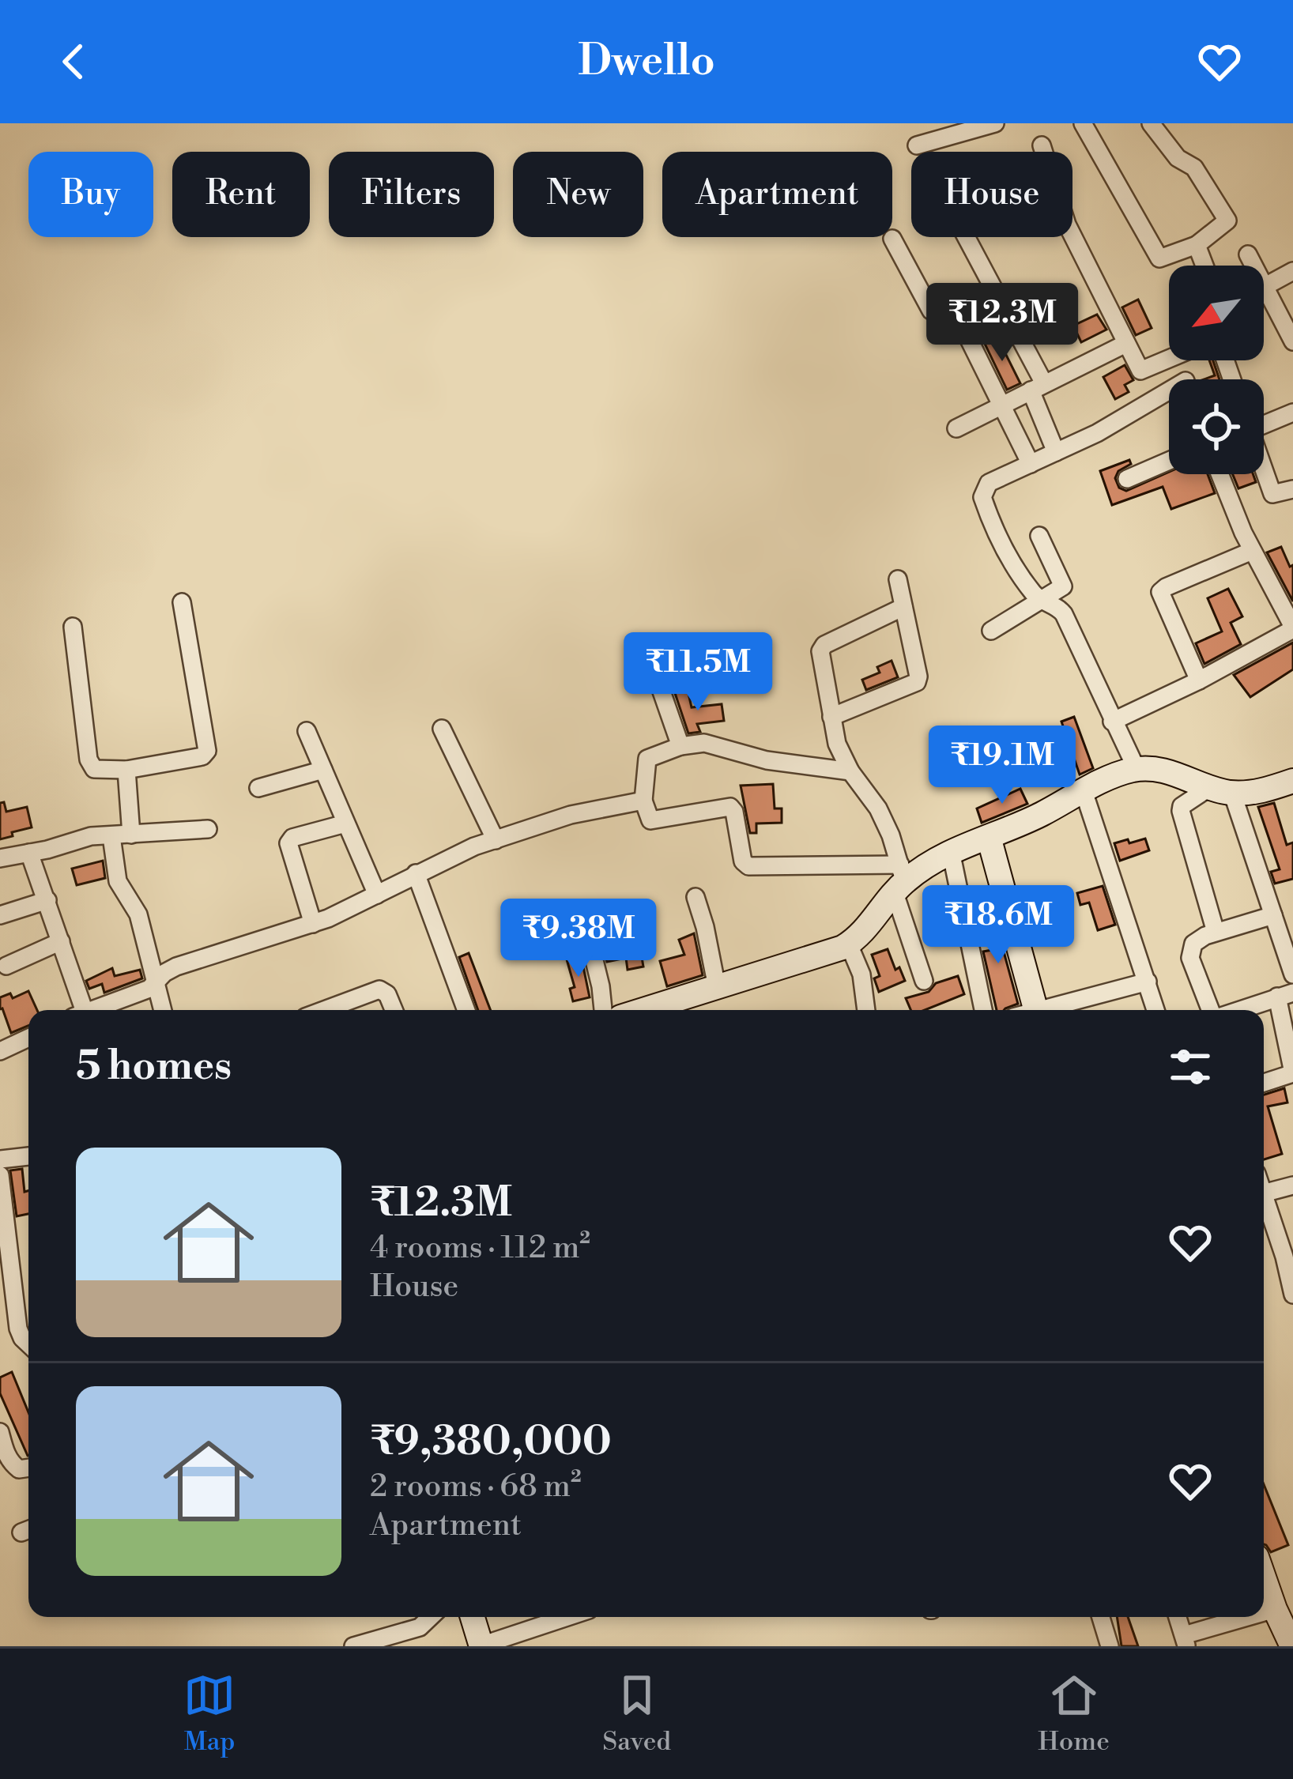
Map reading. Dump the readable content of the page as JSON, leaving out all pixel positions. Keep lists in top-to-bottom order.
{
  "north": "bottom left",
  "page": {
    "header": "Dwello",
    "chip": [
      "Buy",
      "Rent",
      "Filters",
      "New",
      "Apartment",
      "House"
    ],
    "price": [
      "₹12.3M",
      "₹11.5M",
      "₹19.1M",
      "₹18.6M",
      "₹9.38M"
    ],
    "heading": "5 homes",
    "list": [
      {
        "name": "₹12.3M",
        "note": "4 rooms · 112 m² · House"
      },
      {
        "name": "₹9,380,000",
        "note": "2 rooms · 68 m² · Apartment"
      }
    ],
    "tabs": ["Map", "Saved", "Home"]
  }
}
